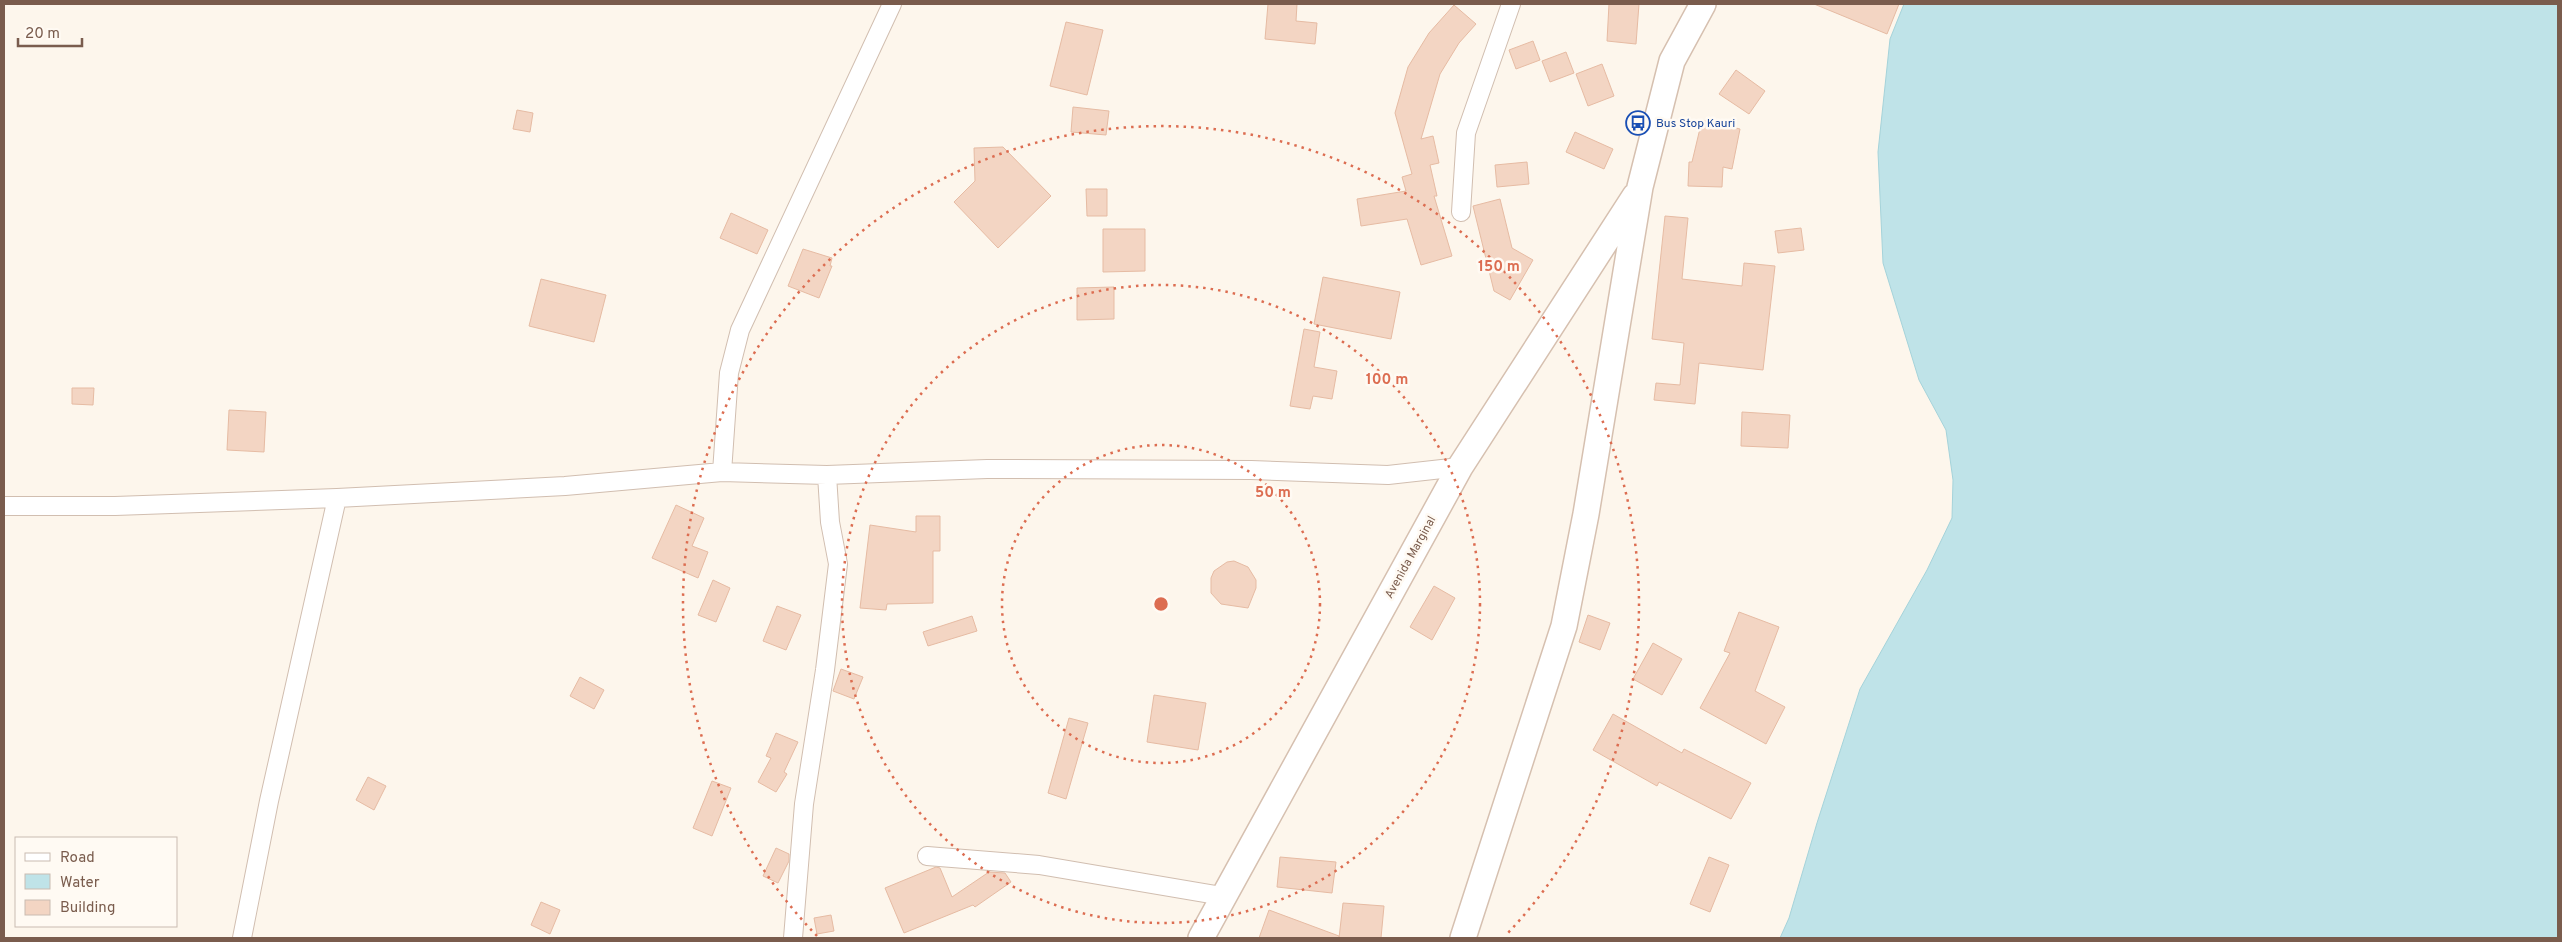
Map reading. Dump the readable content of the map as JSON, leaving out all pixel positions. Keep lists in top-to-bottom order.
{
  "streets": {
    "street": ["Avenida Marginal"]
  },
  "places": {
    "bus stop": ["Bus Stop Kauri"]
  },
  "legend": ["Road", "Water", "Building"],
  "scale_bar": "20 m",
  "rings": ["150 m", "100 m", "50 m"]
}
